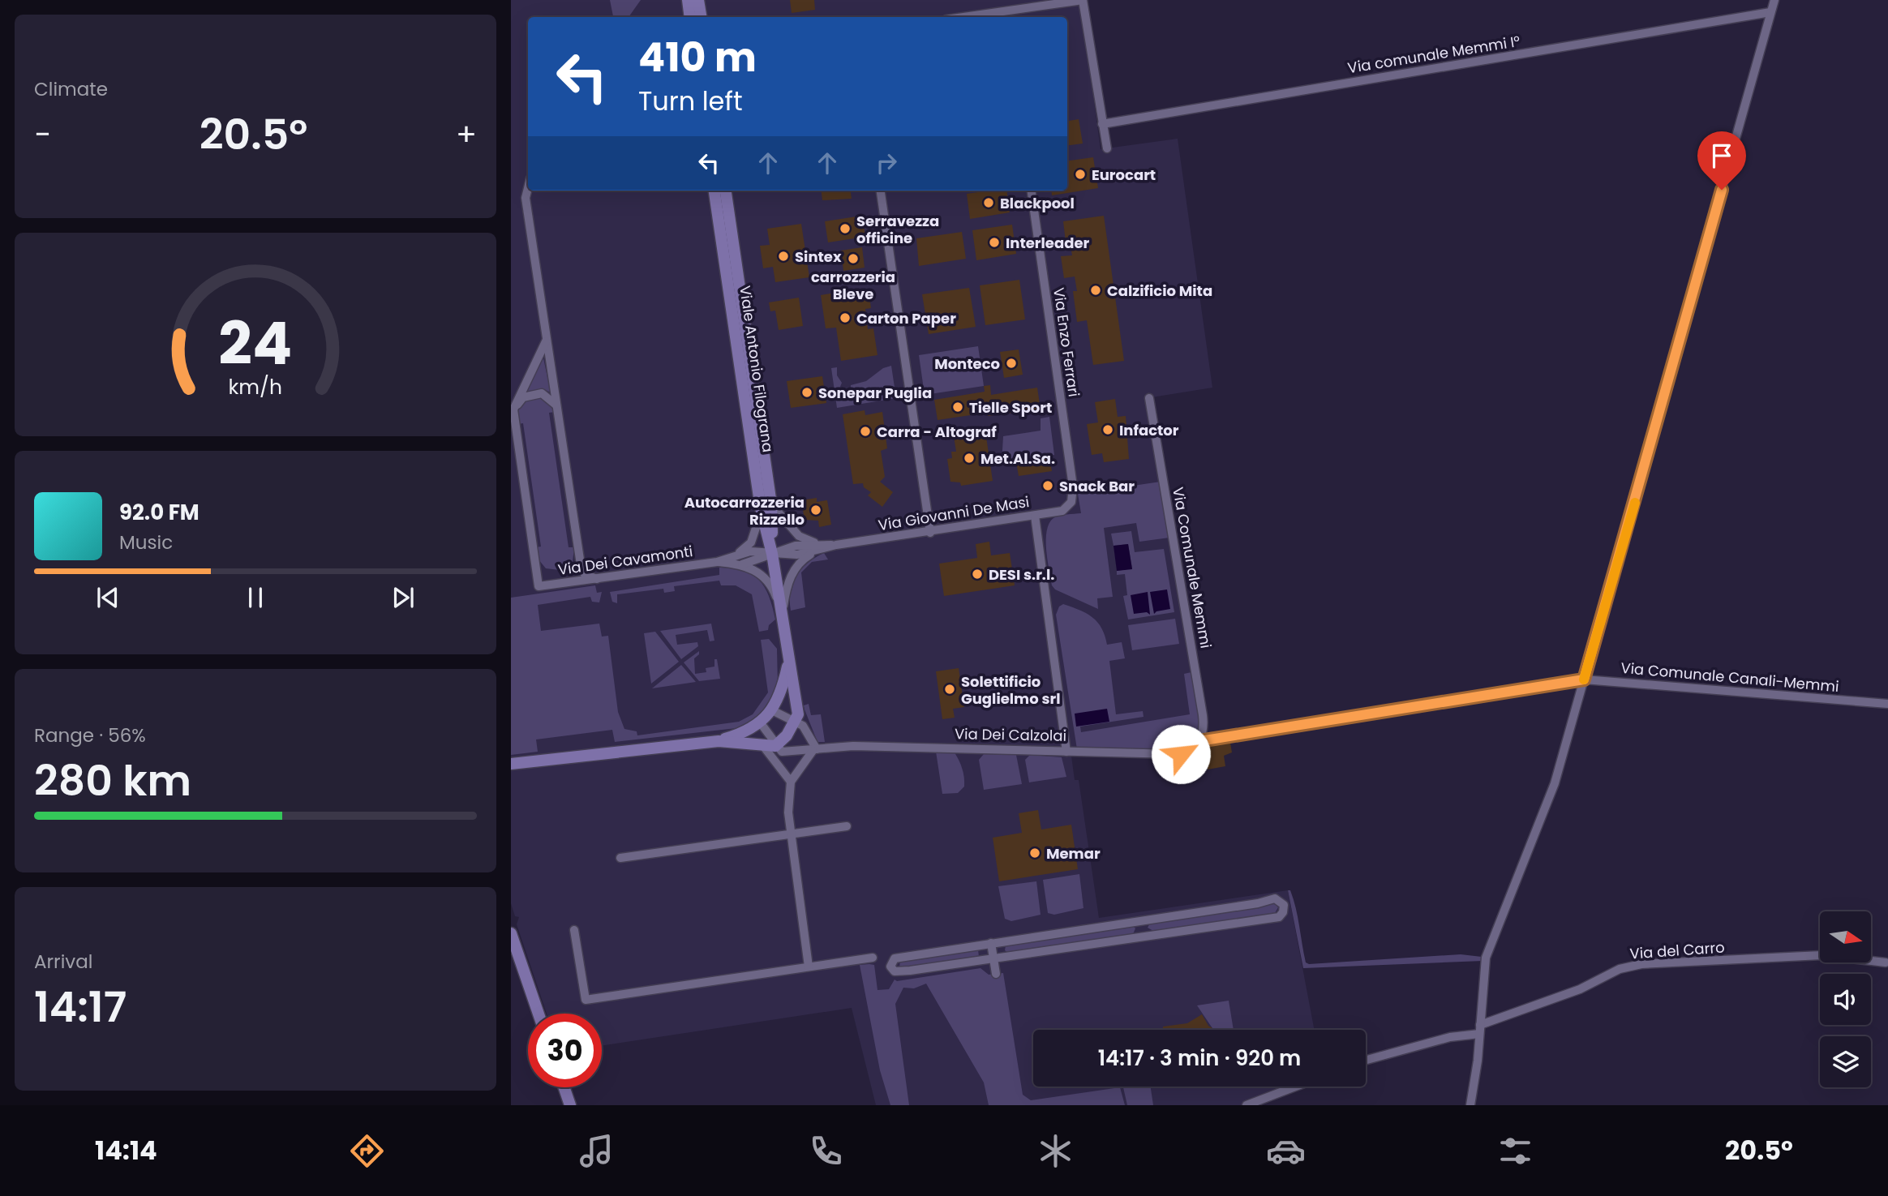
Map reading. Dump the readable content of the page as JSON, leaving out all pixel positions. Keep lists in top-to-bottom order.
{
  "streets": {
    "main road": ["Viale Antonio Filograna"],
    "street": [
      "Via comunale Memmi I°",
      "Via Enzo Ferrari",
      "Via Giovanni De Masi",
      "Via Dei Cavamonti",
      "Via Comunale Memmi",
      "Via Comunale Canali-Memmi",
      "Via Dei Calzolai",
      "Via del Carro"
    ]
  },
  "crossings": [
    ["Via Enzo Ferrari", "Via Giovanni De Masi"],
    ["Viale Antonio Filograna", "Via Giovanni De Masi"],
    ["Via Comunale Memmi", "Via Comunale Canali-Memmi"],
    ["Via Comunale Memmi", "Via Dei Calzolai"],
    ["Via Comunale Canali-Memmi", "Via Dei Calzolai"]
  ],
  "places": [
    "Eurocart",
    "Blackpool",
    "Serravezza officine",
    "Interleader",
    "Sintex",
    "carrozzeria Bleve",
    "Calzificio Mita",
    "Carton Paper",
    "Monteco",
    "Sonepar Puglia",
    "Tielle Sport",
    "Infactor",
    "Carra - Altograf",
    "Met.Al.Sa.",
    "Snack Bar",
    "Autocarrozzeria Rizzello",
    "DESI s.r.l.",
    "Solettificio Guglielmo srl",
    "Memar"
  ],
  "north": "right",
  "page": {
    "tile": [
      "Climate",
      ["Range · 56%", "280 km"],
      ["Arrival", "14:17"]
    ],
    "turn": ["410 m", "Turn left"],
    "heat": ["−", "20.5°", "+"],
    "song": ["92.0 FM", "Music"],
    "limit": "30",
    "trip": "14:17 · 3 min · 920 m",
    "tabs": ["14:14", "20.5°"],
    "gauge": ["24", "km/h"]
  }
}
